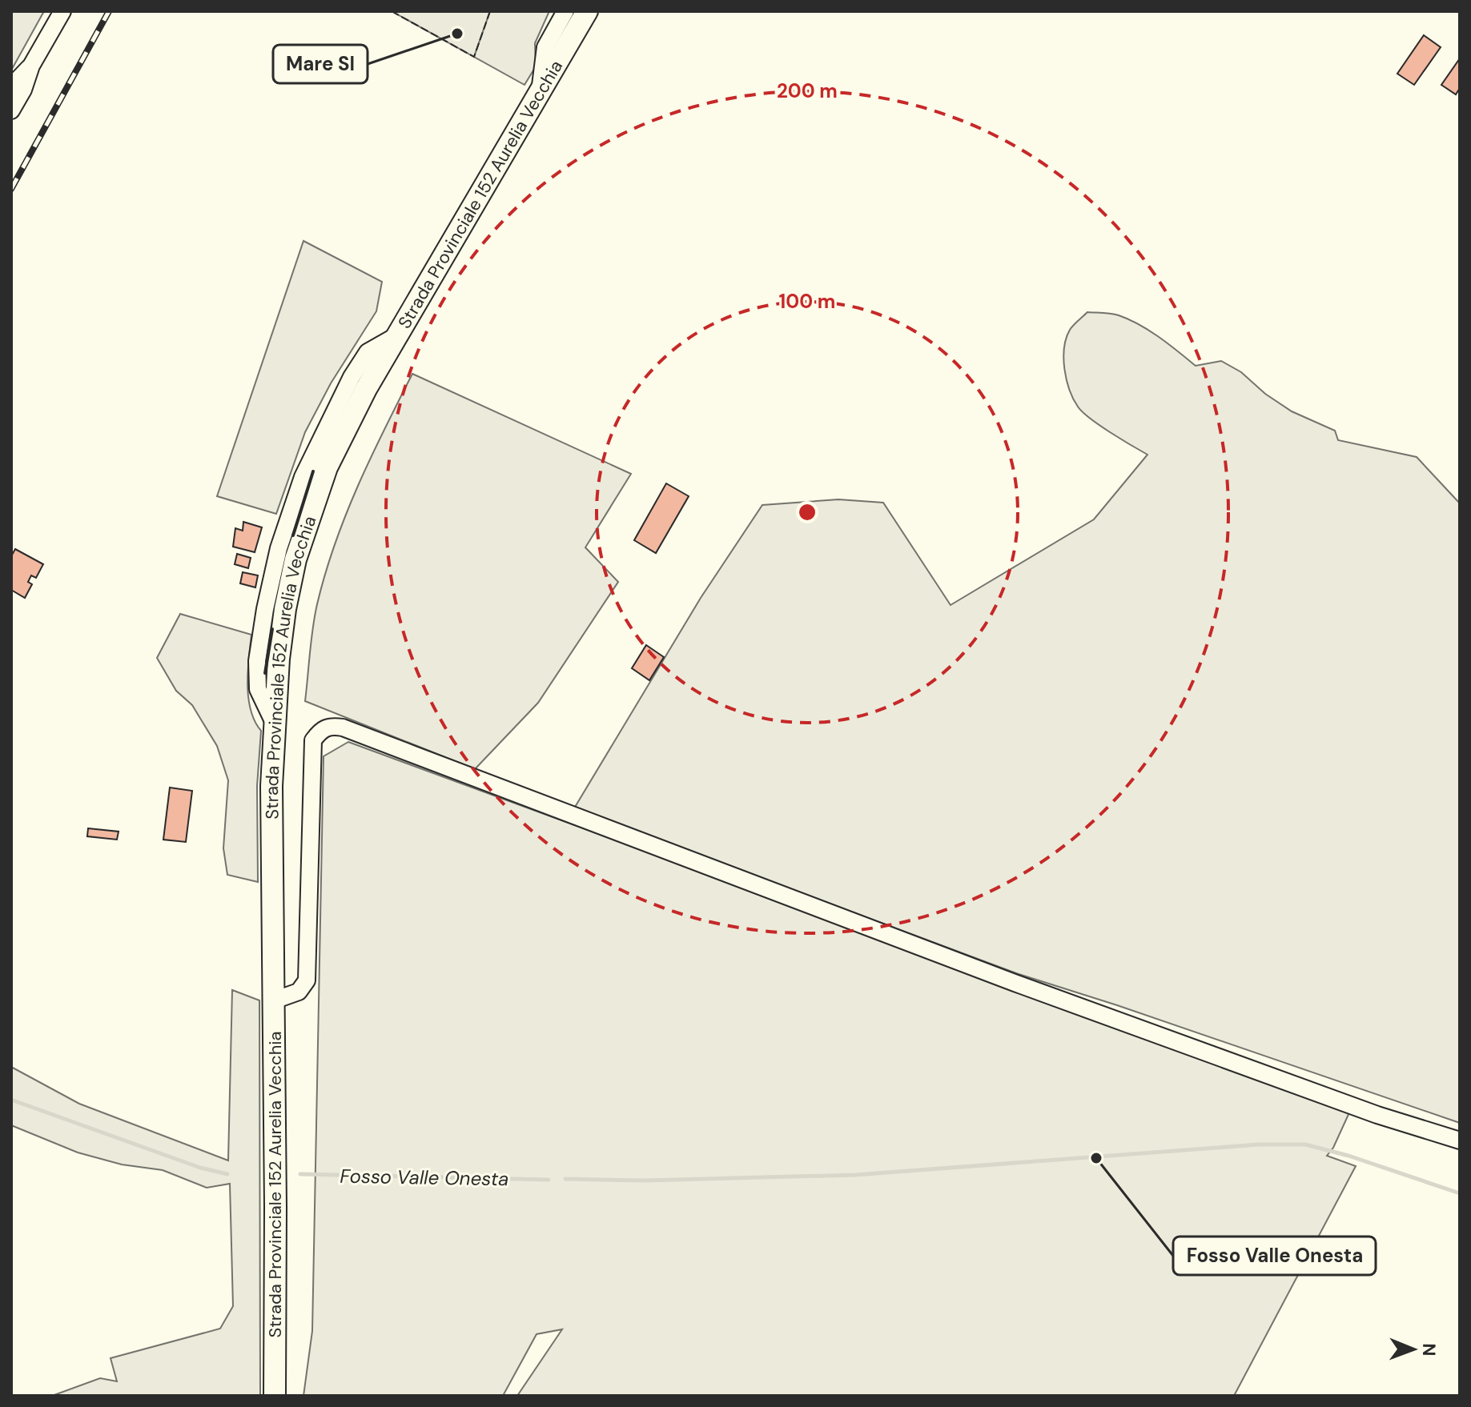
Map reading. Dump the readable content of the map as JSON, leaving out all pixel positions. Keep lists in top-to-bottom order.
{
  "streets": {
    "main road": ["Strada Provinciale 152 Aurelia Vecchia"]
  },
  "water": ["Fosso Valle Onesta"],
  "places": ["Mare SI", "Fosso Valle Onesta"],
  "north": "right",
  "rings": ["200 m", "100 m"]
}
